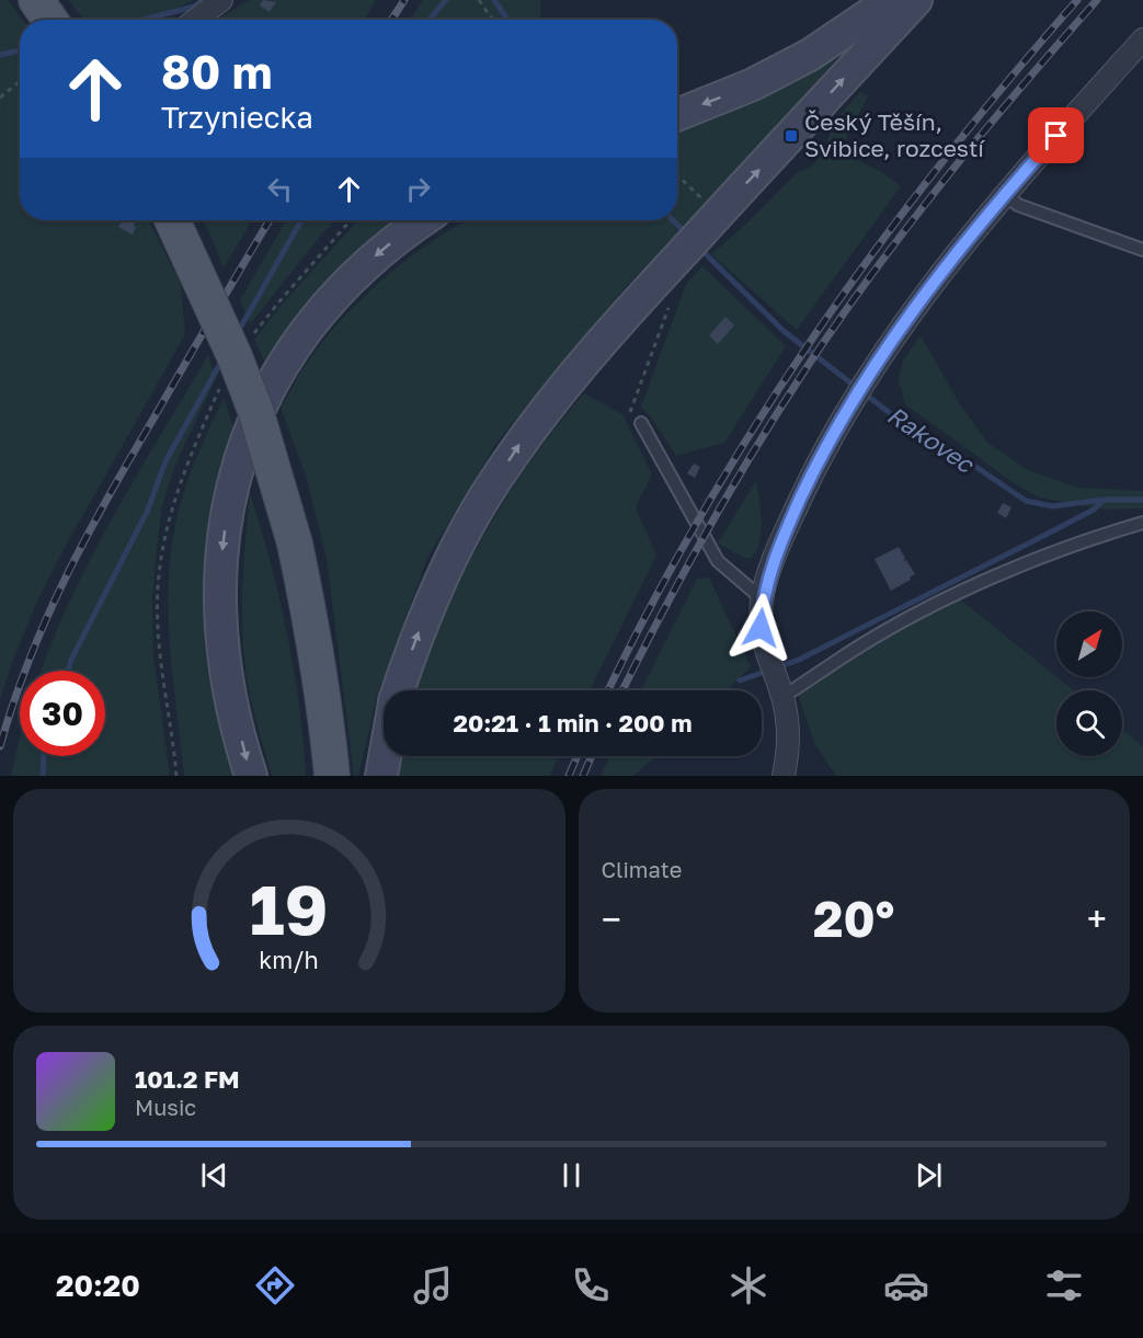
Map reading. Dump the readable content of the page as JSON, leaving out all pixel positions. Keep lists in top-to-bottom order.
{
  "water": ["Rakovec"],
  "places": {
    "transit": ["Český Těšín, Svibice, rozcestí"]
  },
  "north": "top right",
  "page": {
    "turn": ["80 m", "Trzyniecka"],
    "limit": "30",
    "trip": "20:21 · 1 min · 200 m",
    "tile": "Climate",
    "heat": ["−", "20°", "+"],
    "song": ["101.2 FM", "Music"],
    "tabs": "20:20",
    "gauge": ["19", "km/h"]
  }
}
